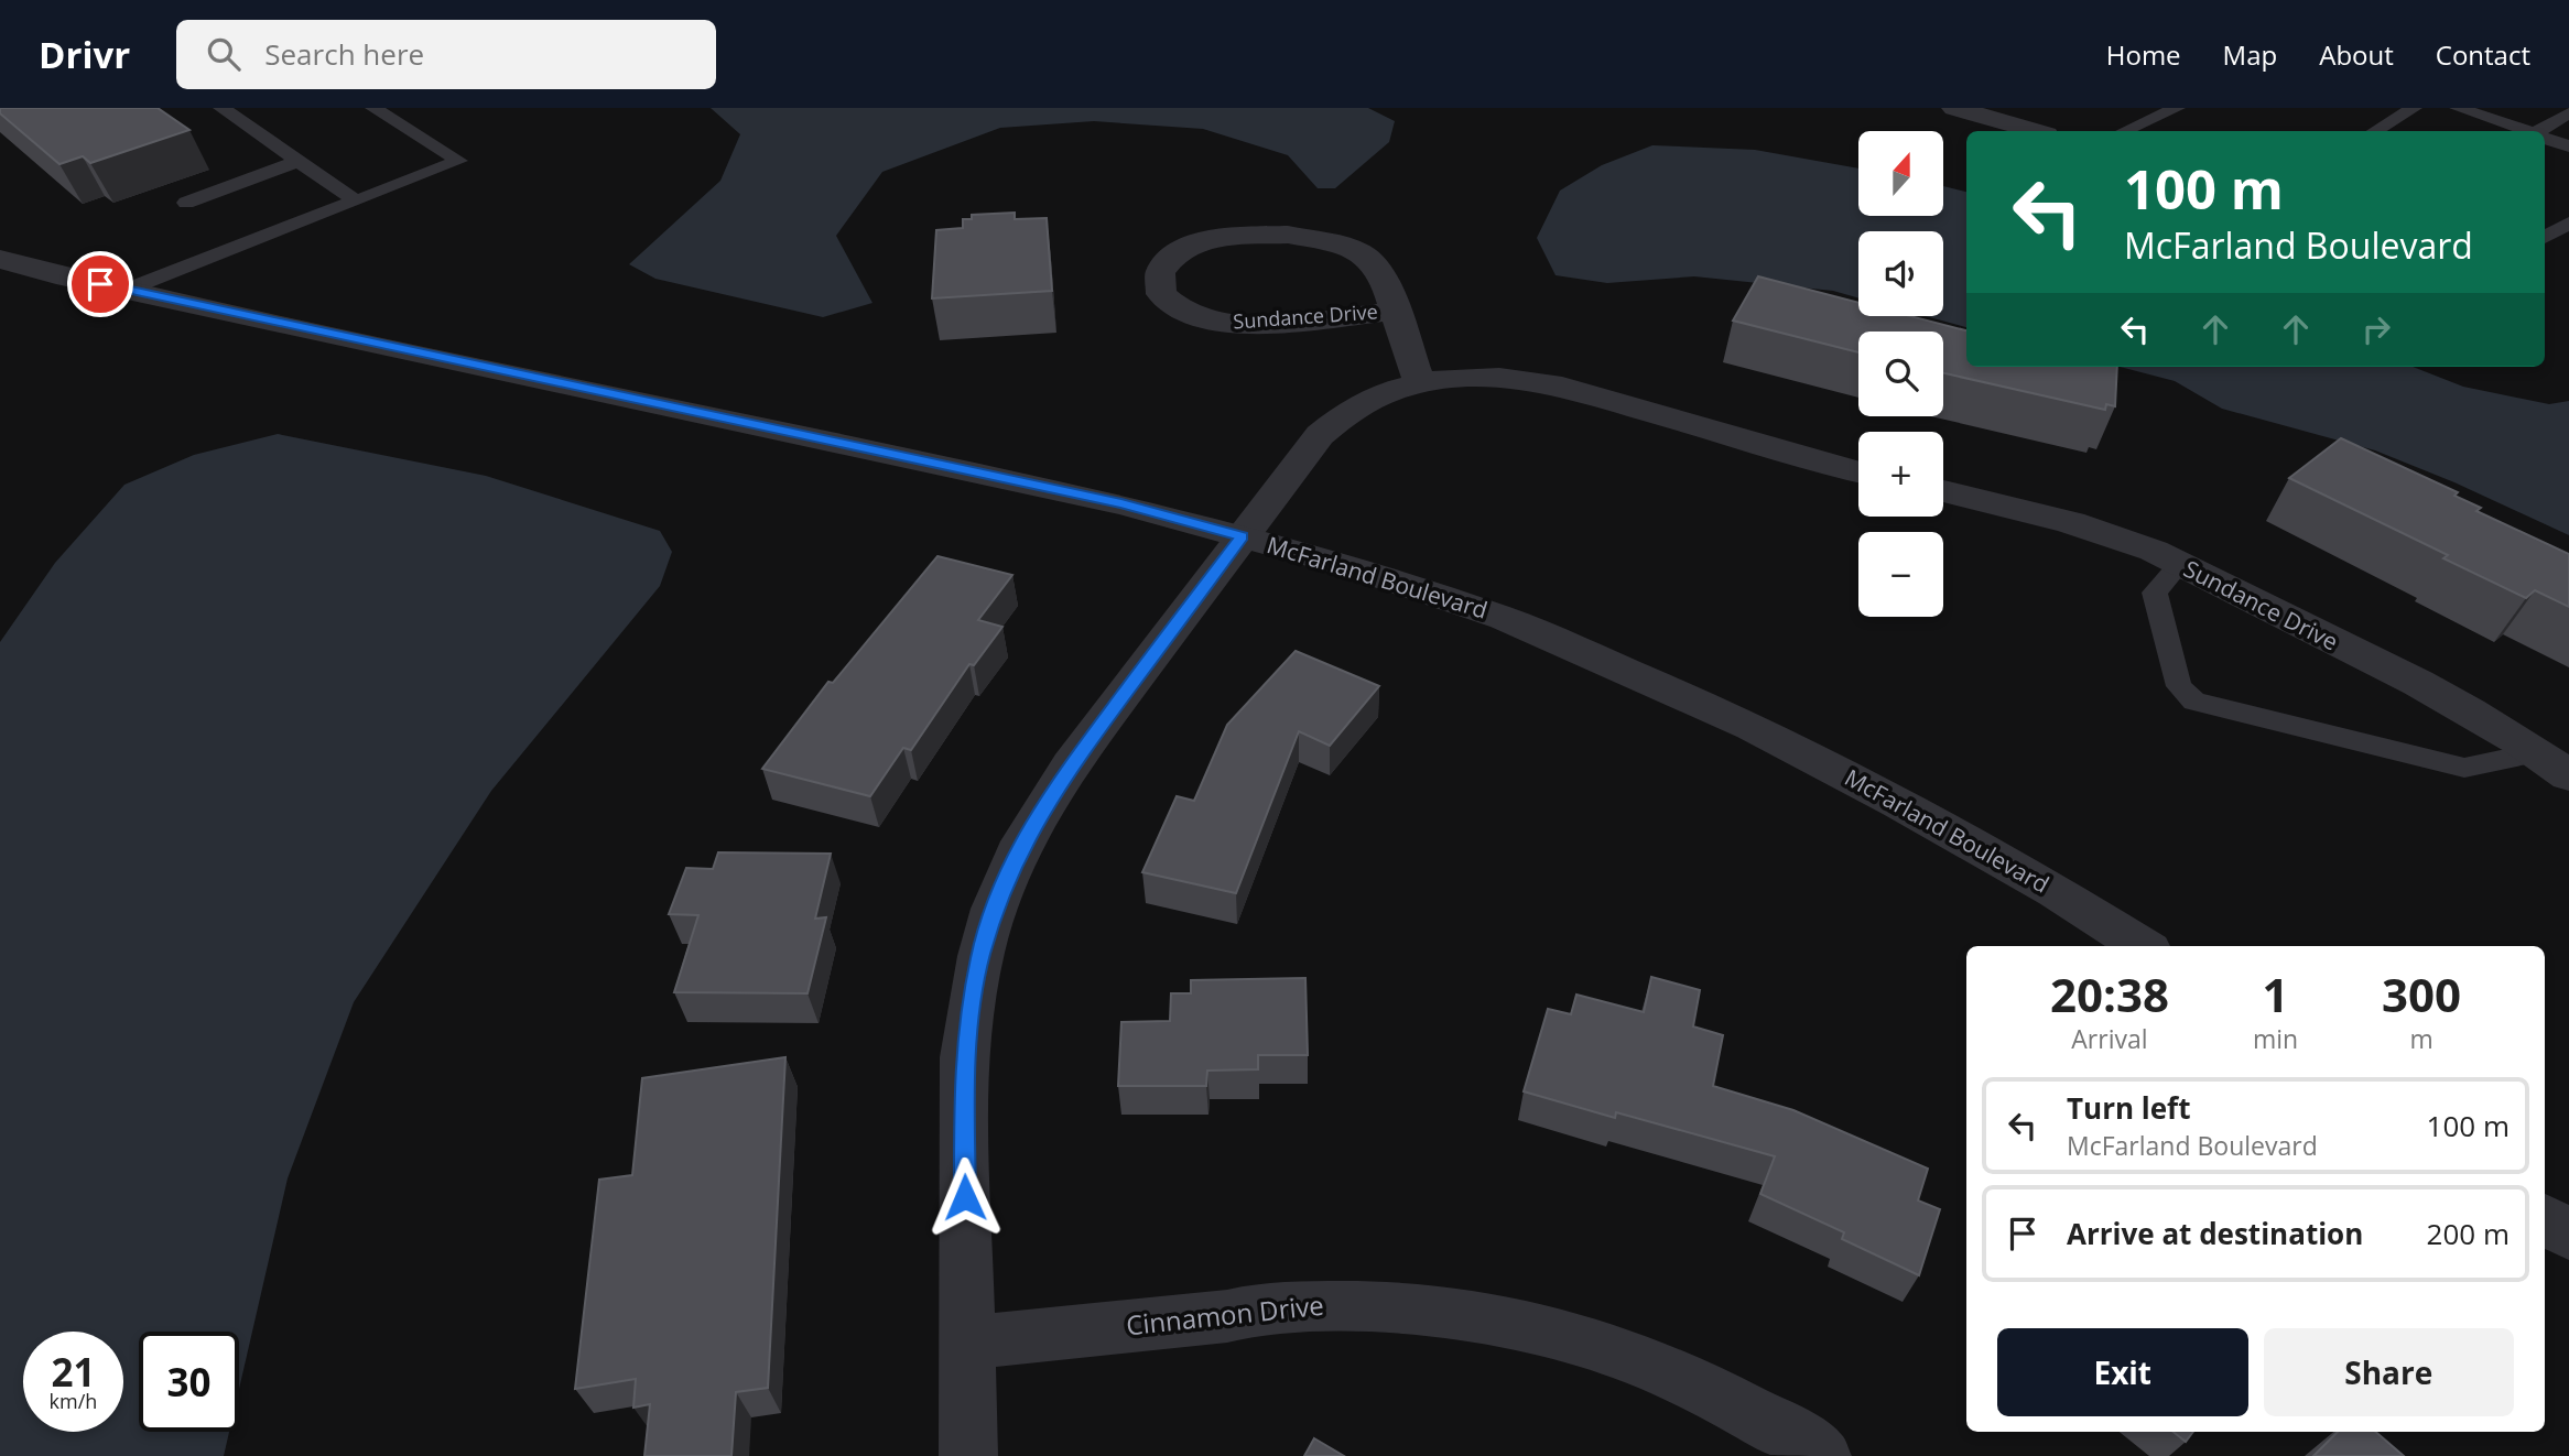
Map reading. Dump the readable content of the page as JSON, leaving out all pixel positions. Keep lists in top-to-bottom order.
{
  "streets": {
    "street": ["Sundance Drive", "McFarland Boulevard", "Cinnamon Drive"]
  },
  "north": "top",
  "page": {
    "header": "Drivr",
    "search": "Search here",
    "nav": [
      "Home",
      "Map",
      "About",
      "Contact"
    ],
    "map_buttons": ["+", "−"],
    "turn": ["100 m", "McFarland Boulevard"],
    "eta": [
      "20:38",
      "Arrival",
      "1",
      "min",
      "300",
      "m"
    ],
    "list": [
      {
        "name": "Turn left",
        "note": "McFarland Boulevard",
        "value": "100 m"
      },
      {
        "name": "Arrive at destination",
        "value": "200 m"
      }
    ],
    "buttons": ["Exit", "Share"],
    "speed": "21 km/h",
    "limit": "30"
  }
}
